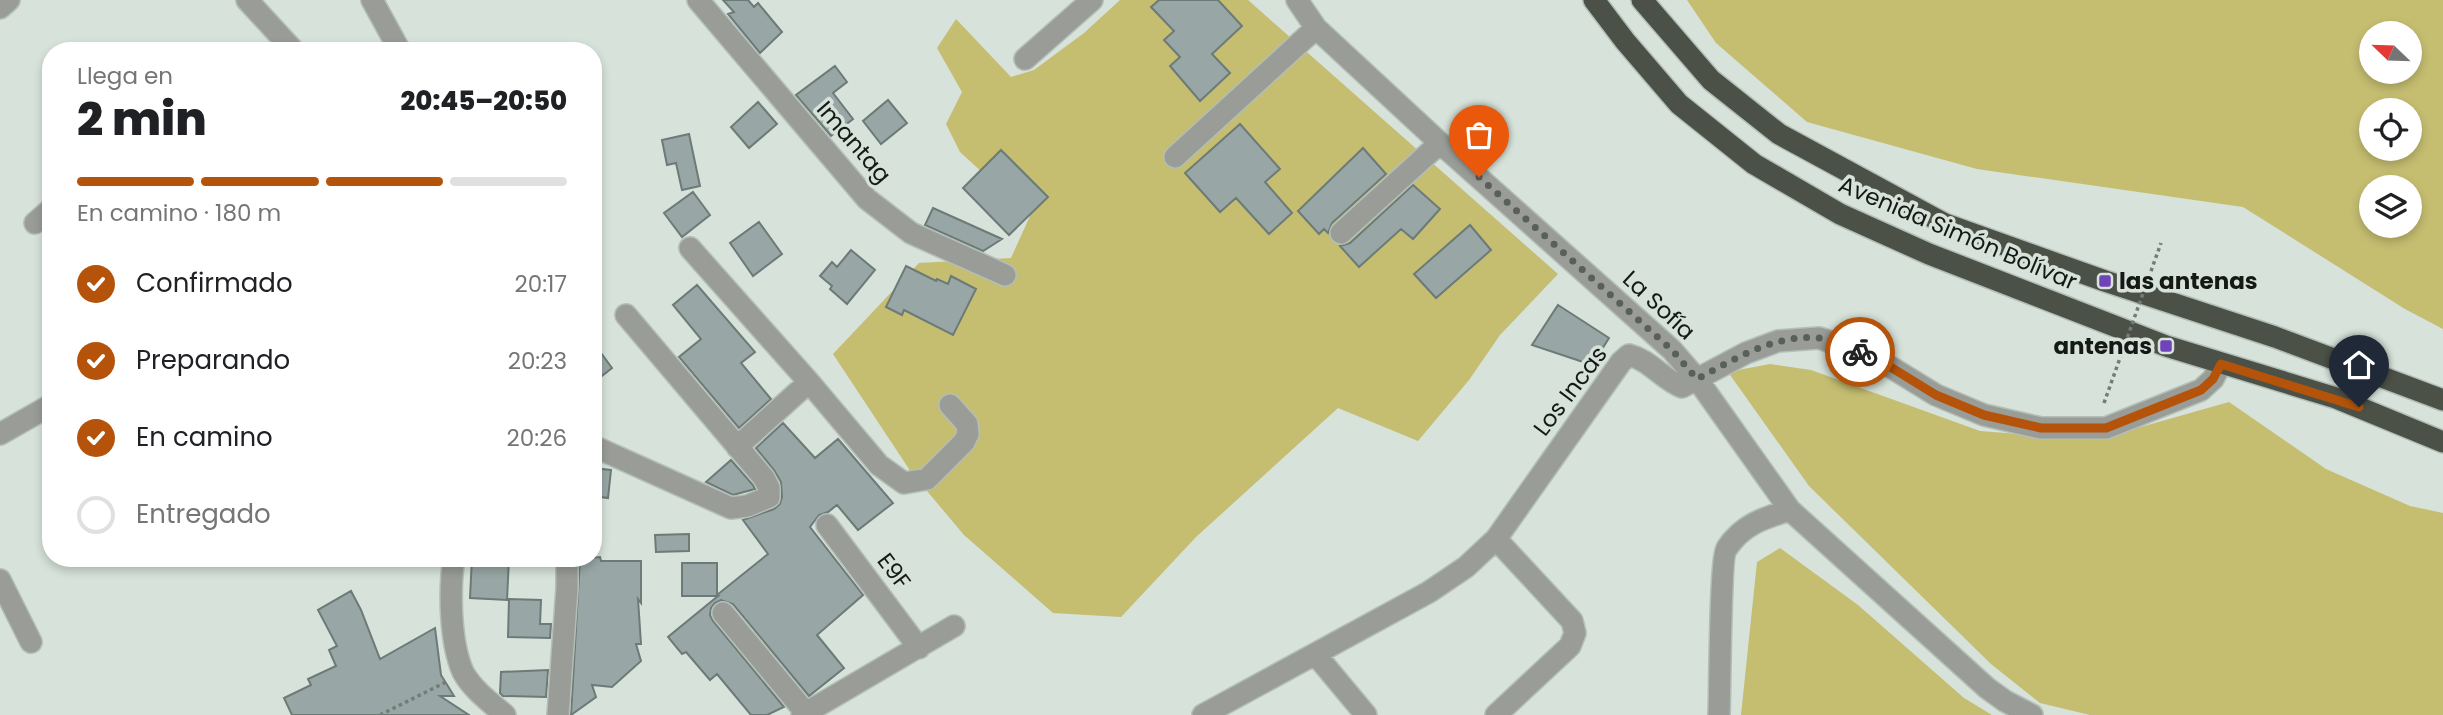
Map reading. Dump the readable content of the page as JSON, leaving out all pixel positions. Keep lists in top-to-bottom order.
{
  "streets": {
    "highway": ["Avenida Simón Bolívar"],
    "street": [
      "Imantag",
      "La Sofía",
      "Los Incas",
      "E9F"
    ]
  },
  "crossings": [
    ["Avenida Simón Bolívar", "Los Incas"],
    ["La Sofía", "Los Incas"]
  ],
  "places": {
    "transit": ["las antenas", "antenas"]
  },
  "north": "top left",
  "page": {
    "heading": ["2 min", "Llega en", "20:45–20:50"],
    "bar": "En camino · 180 m",
    "list": [
      ["Confirmado", "20:17"],
      ["Preparando", "20:23"],
      ["En camino", "20:26"],
      "Entregado"
    ]
  }
}
